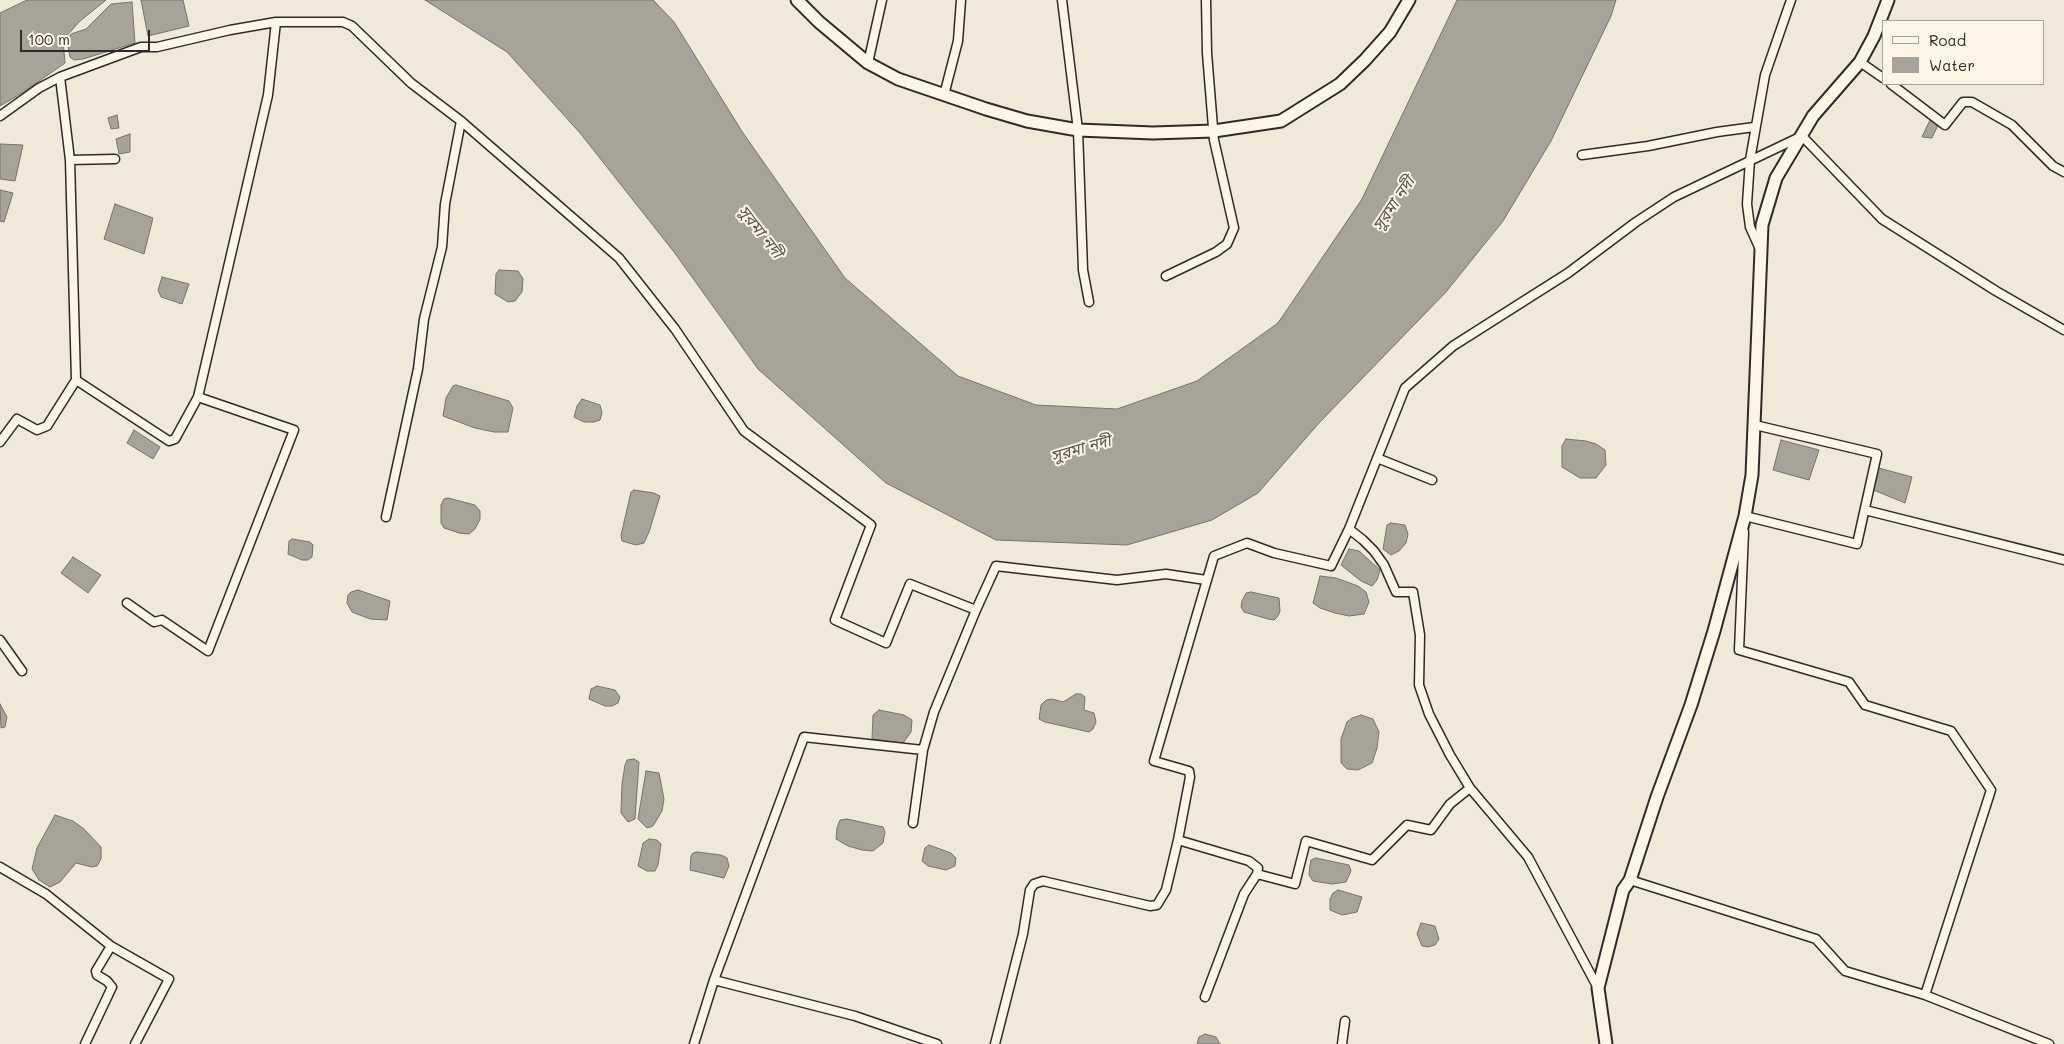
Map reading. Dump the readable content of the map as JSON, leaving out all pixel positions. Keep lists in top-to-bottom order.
{
  "water": ["সুরমা নদী"],
  "legend": ["Road", "Water"],
  "scale_bar": "100 m"
}
